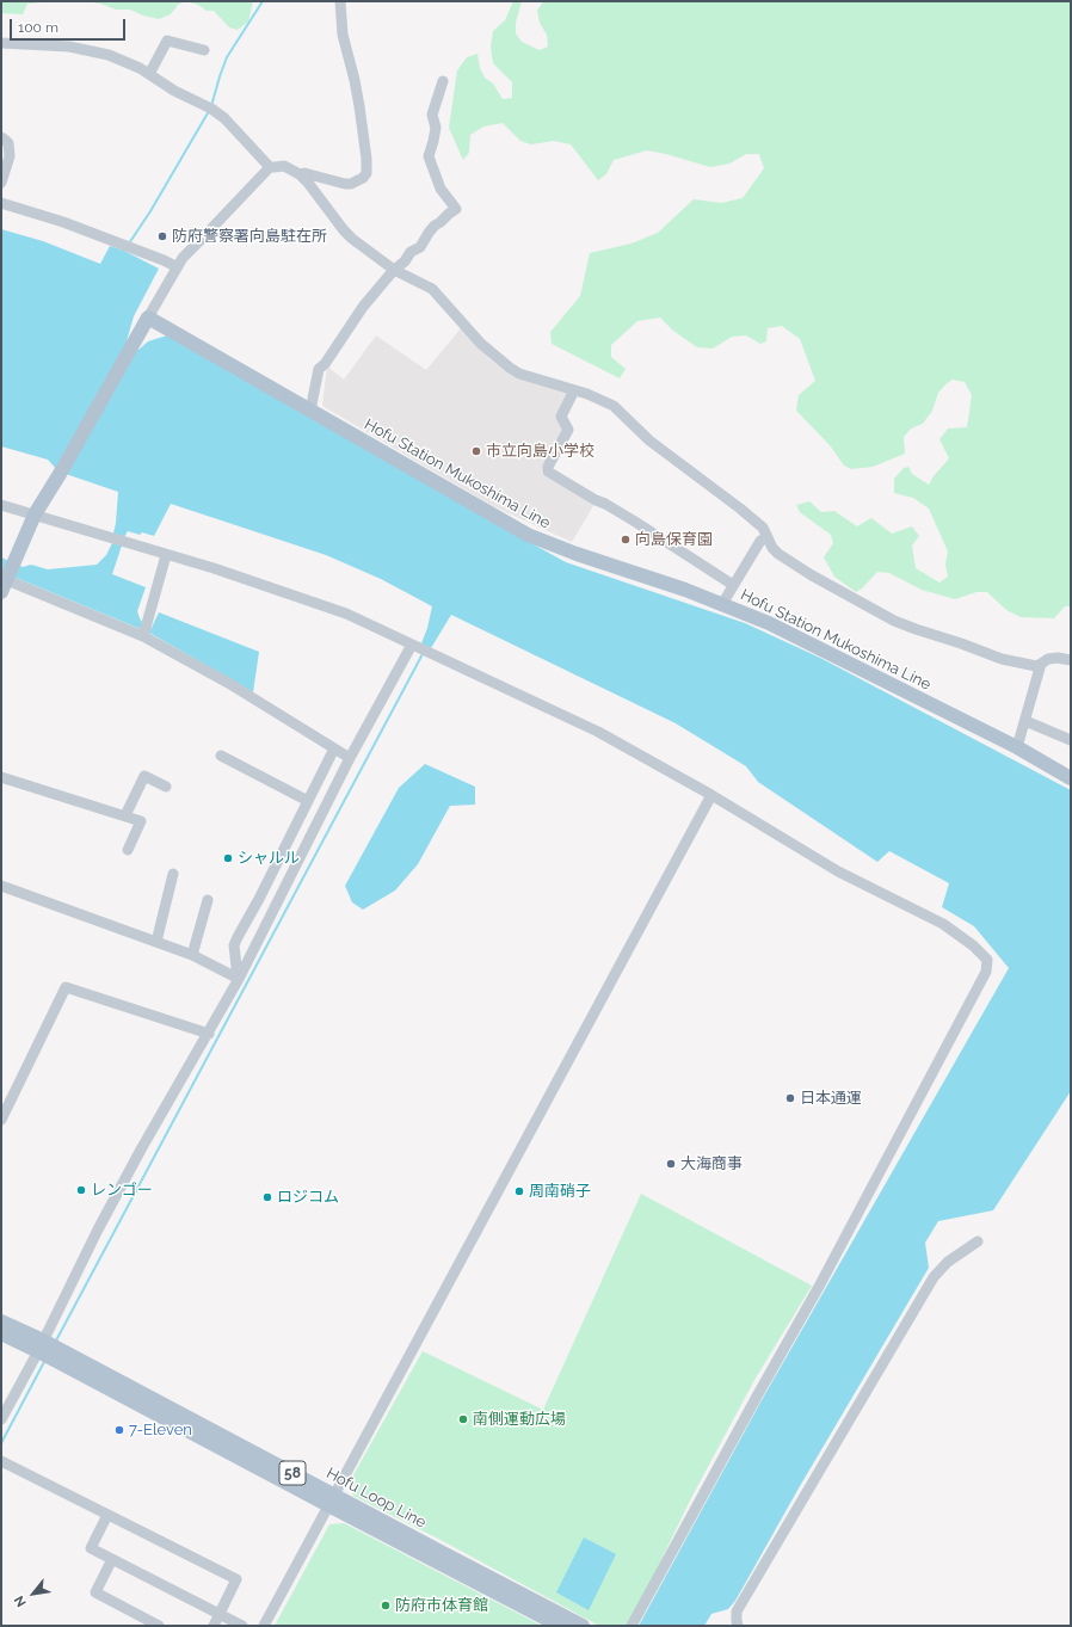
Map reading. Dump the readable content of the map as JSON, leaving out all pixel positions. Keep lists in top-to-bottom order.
{
  "streets": {
    "main road": ["Hofu Station Mukoshima Line", "58", "Hofu Loop Line"]
  },
  "places": [
    "防府警察署向島駐在所",
    "市立向島小学校",
    "向島保育園",
    "シャルル",
    "日本通運",
    "大海商事",
    "レンゴー",
    "周南硝子",
    "ロジコム",
    "南側運動広場",
    "7-Eleven",
    "防府市体育館"
  ],
  "scale_bar": "100 m",
  "north": "bottom left"
}
